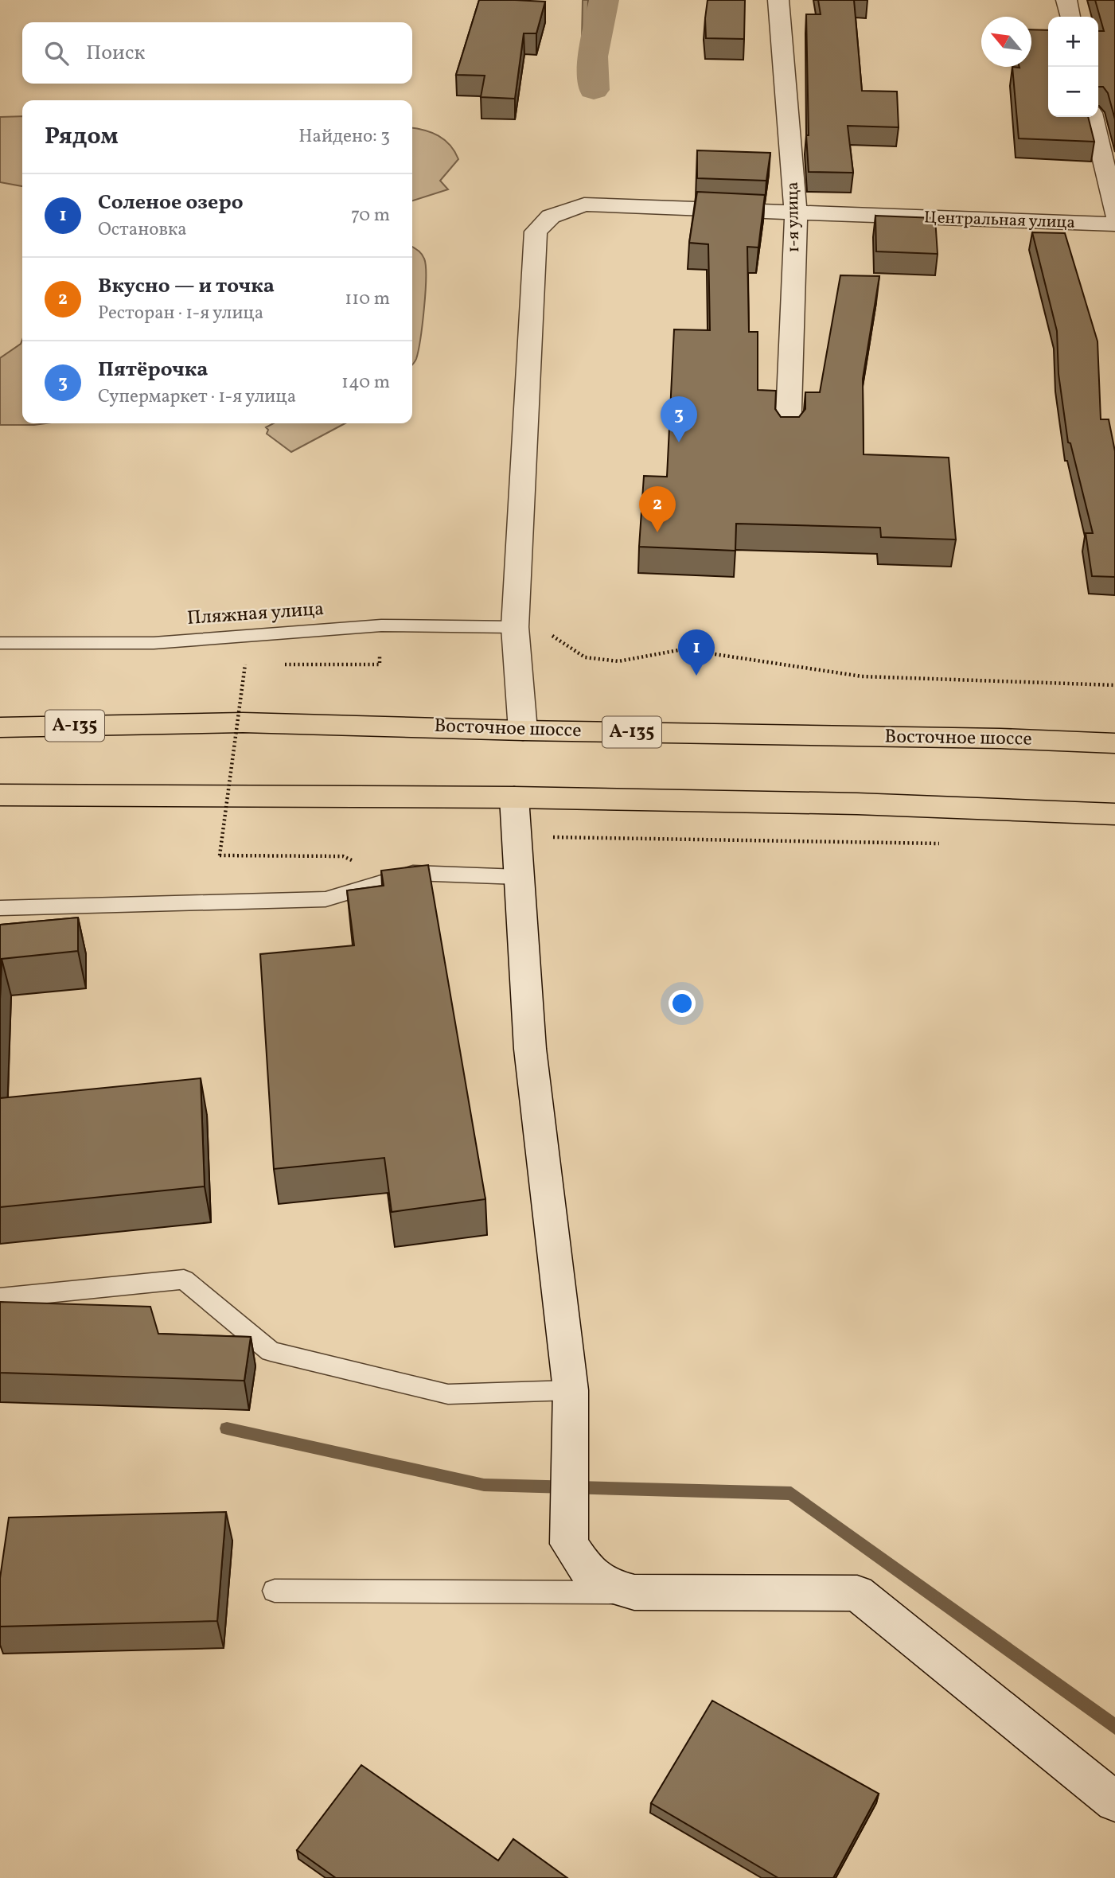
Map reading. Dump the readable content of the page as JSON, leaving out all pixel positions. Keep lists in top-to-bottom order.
{
  "streets": {
    "highway": ["А-135", "Восточное шоссе"],
    "street": ["1-я улица", "Центральная улица"],
    "lane": ["Пляжная улица"]
  },
  "crossings": [
    ["1-я улица", "Центральная улица"],
    ["Центральная улица", "Пляжная улица"]
  ],
  "north": "top left",
  "page": {
    "map_buttons": ["+", "−"],
    "search": "Поиск",
    "heading": ["Рядом", "Найдено: 3"],
    "list": [
      {
        "mark": "1",
        "name": "Соленое озеро",
        "note": "Остановка",
        "value": "70 m"
      },
      {
        "mark": "2",
        "name": "Вкусно — и точка",
        "note": "Ресторан · 1-я улица",
        "value": "110 m"
      },
      {
        "mark": "3",
        "name": "Пятёрочка",
        "note": "Супермаркет · 1-я улица",
        "value": "140 m"
      }
    ],
    "pins": ["3", "2", "1"]
  }
}
